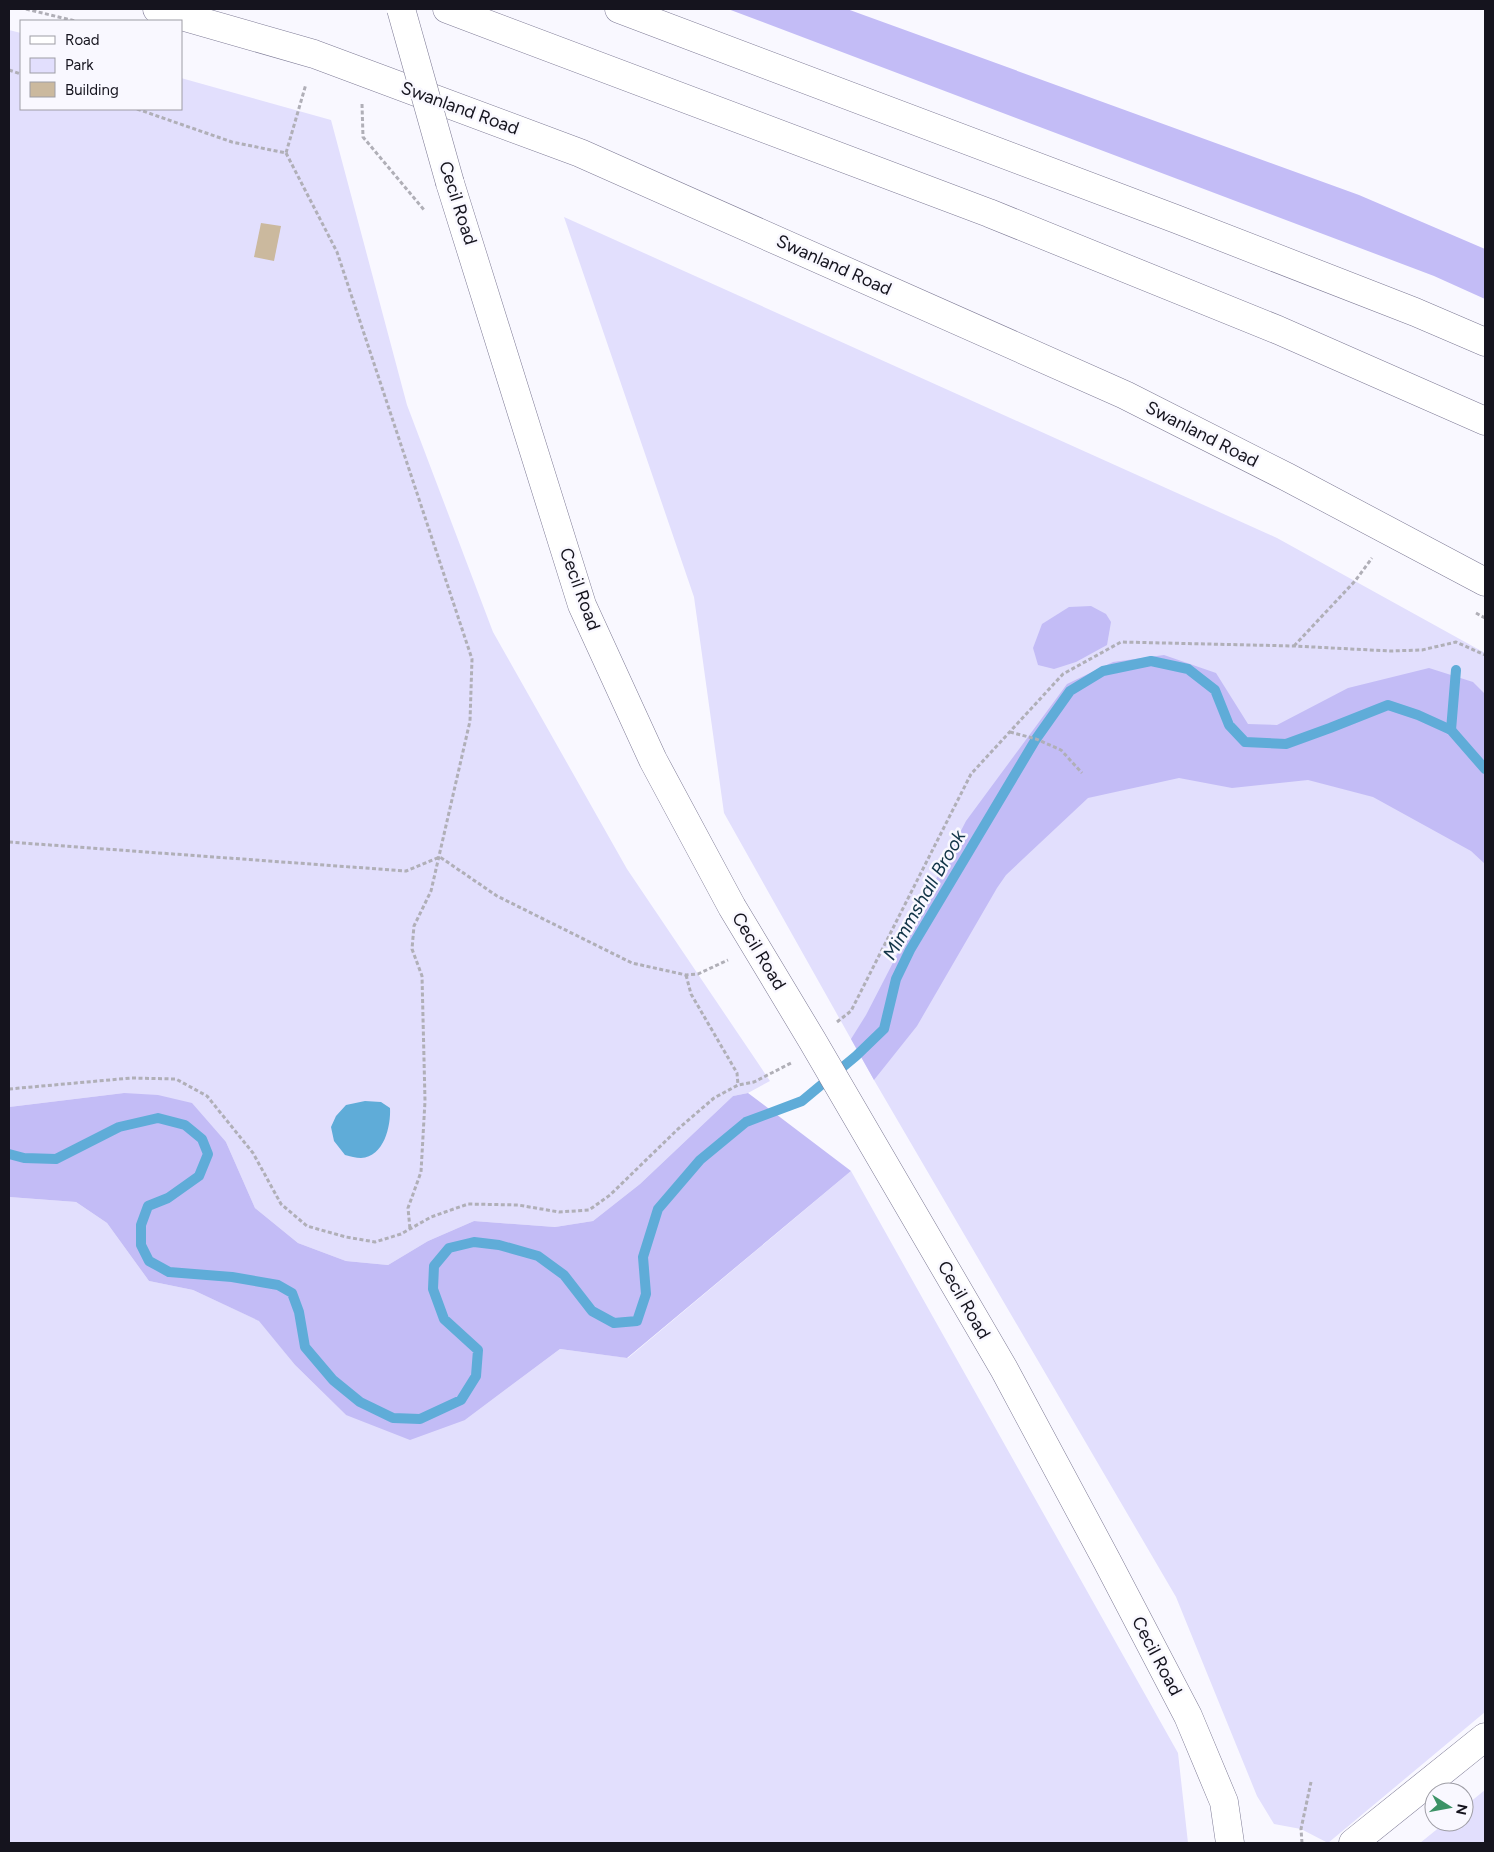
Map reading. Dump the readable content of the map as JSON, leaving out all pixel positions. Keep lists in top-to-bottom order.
{
  "streets": {
    "main road": ["Swanland Road", "Cecil Road"]
  },
  "water": ["Mimmshall Brook"],
  "legend": ["Road", "Park", "Building"],
  "north": "right"
}
